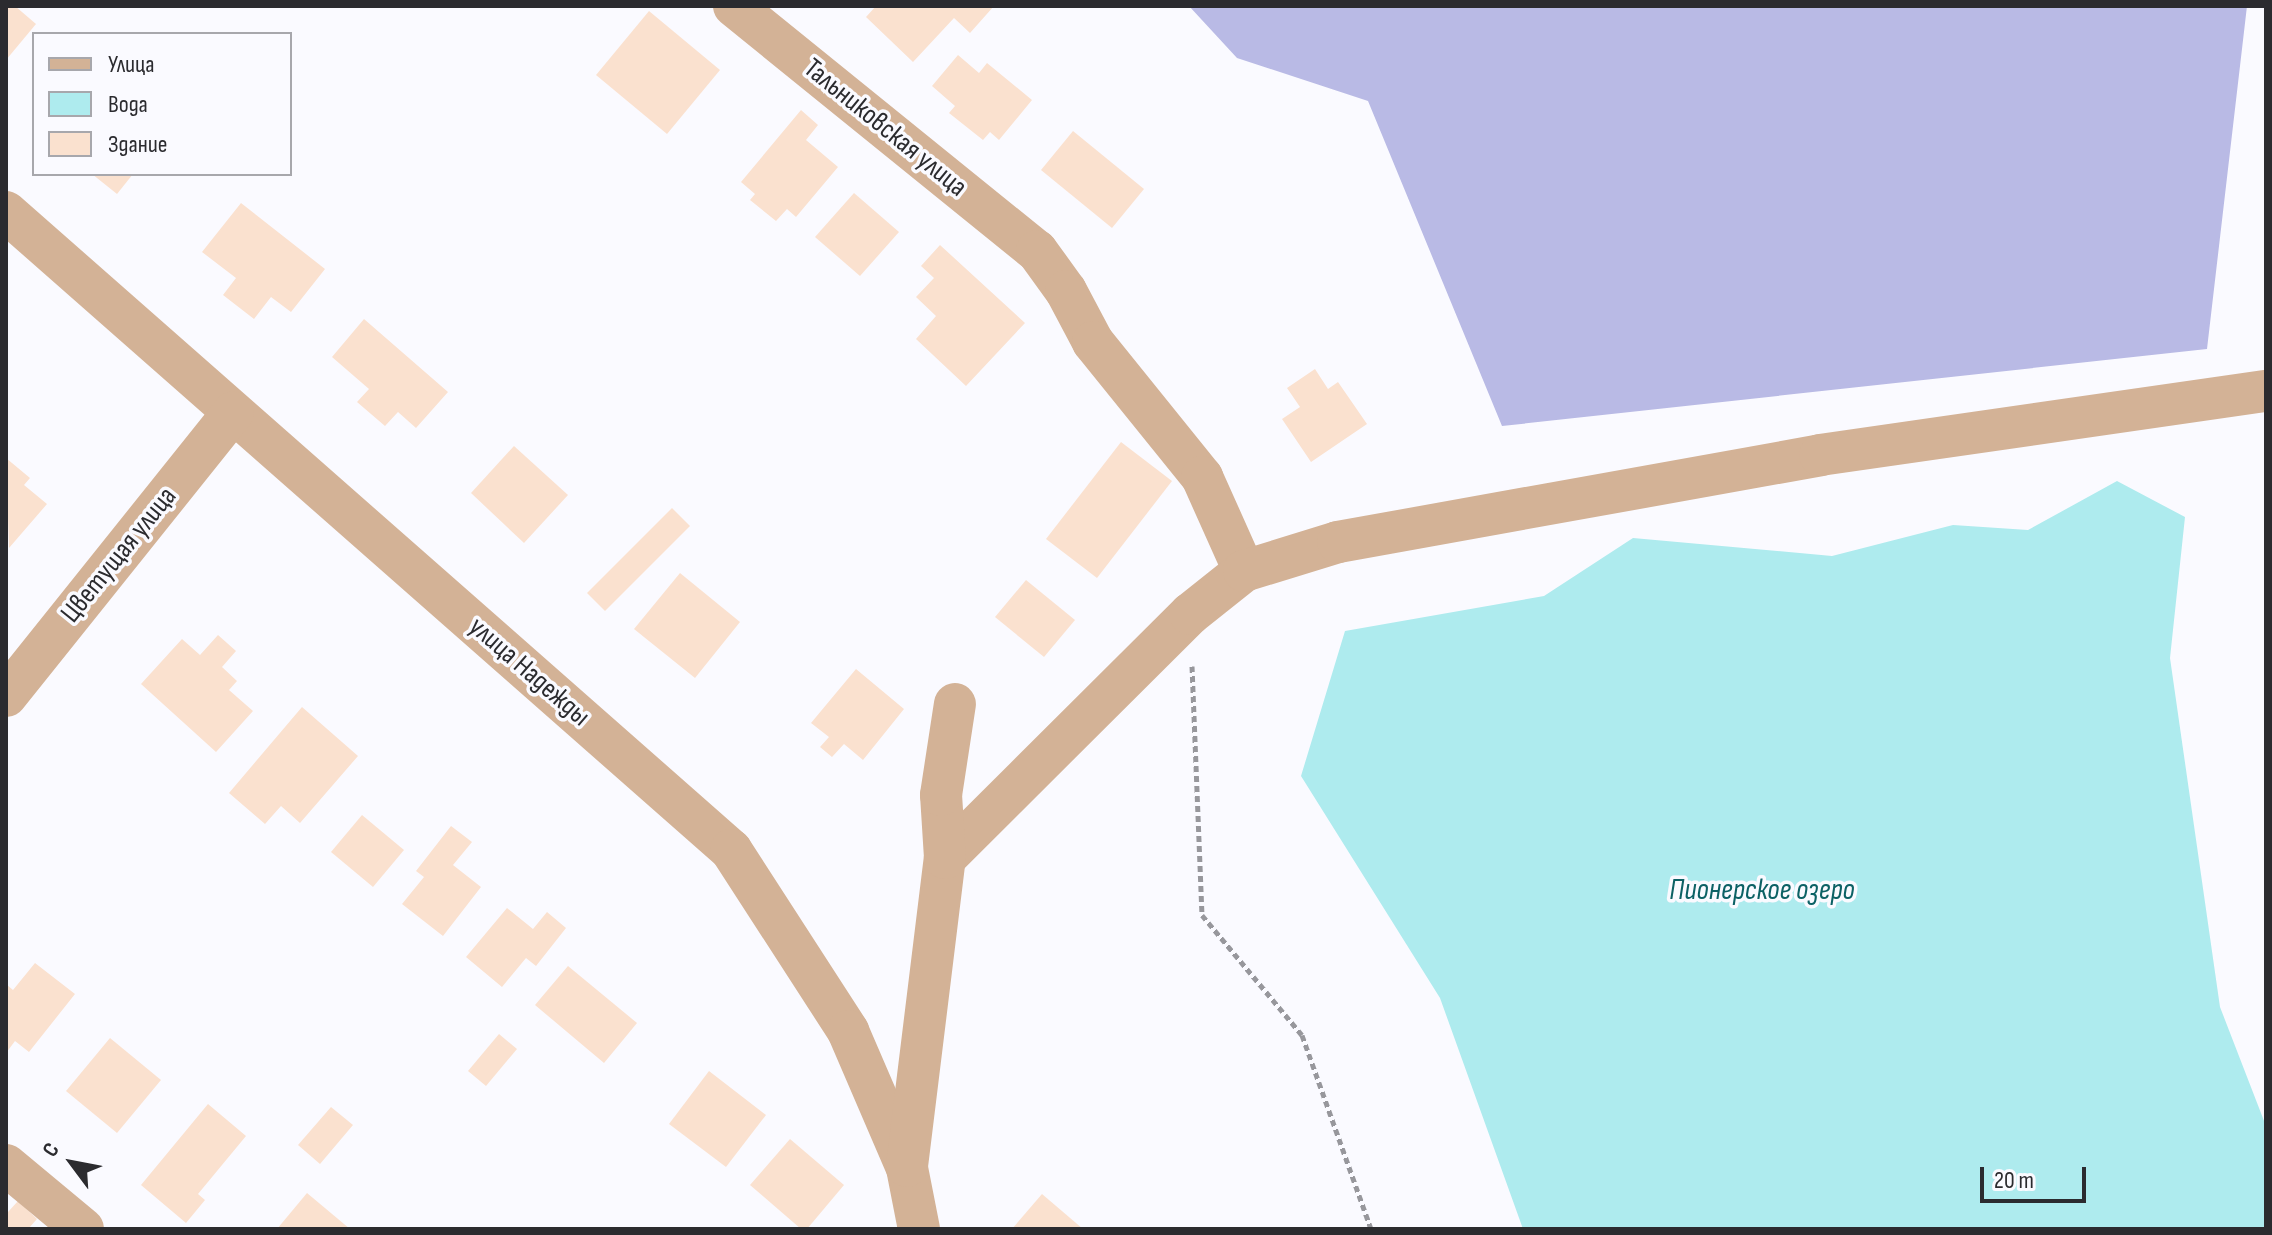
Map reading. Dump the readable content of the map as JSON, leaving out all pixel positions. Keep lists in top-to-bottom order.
{
  "streets": {
    "street": ["Тальниковская улица", "Цветущая улица", "улица Надежды"]
  },
  "crossings": [
    ["Цветущая улица", "улица Надежды"]
  ],
  "water": ["Пионерское озеро"],
  "legend": ["Улица", "Вода", "Здание"],
  "scale_bar": "20 m",
  "north": "top left"
}
